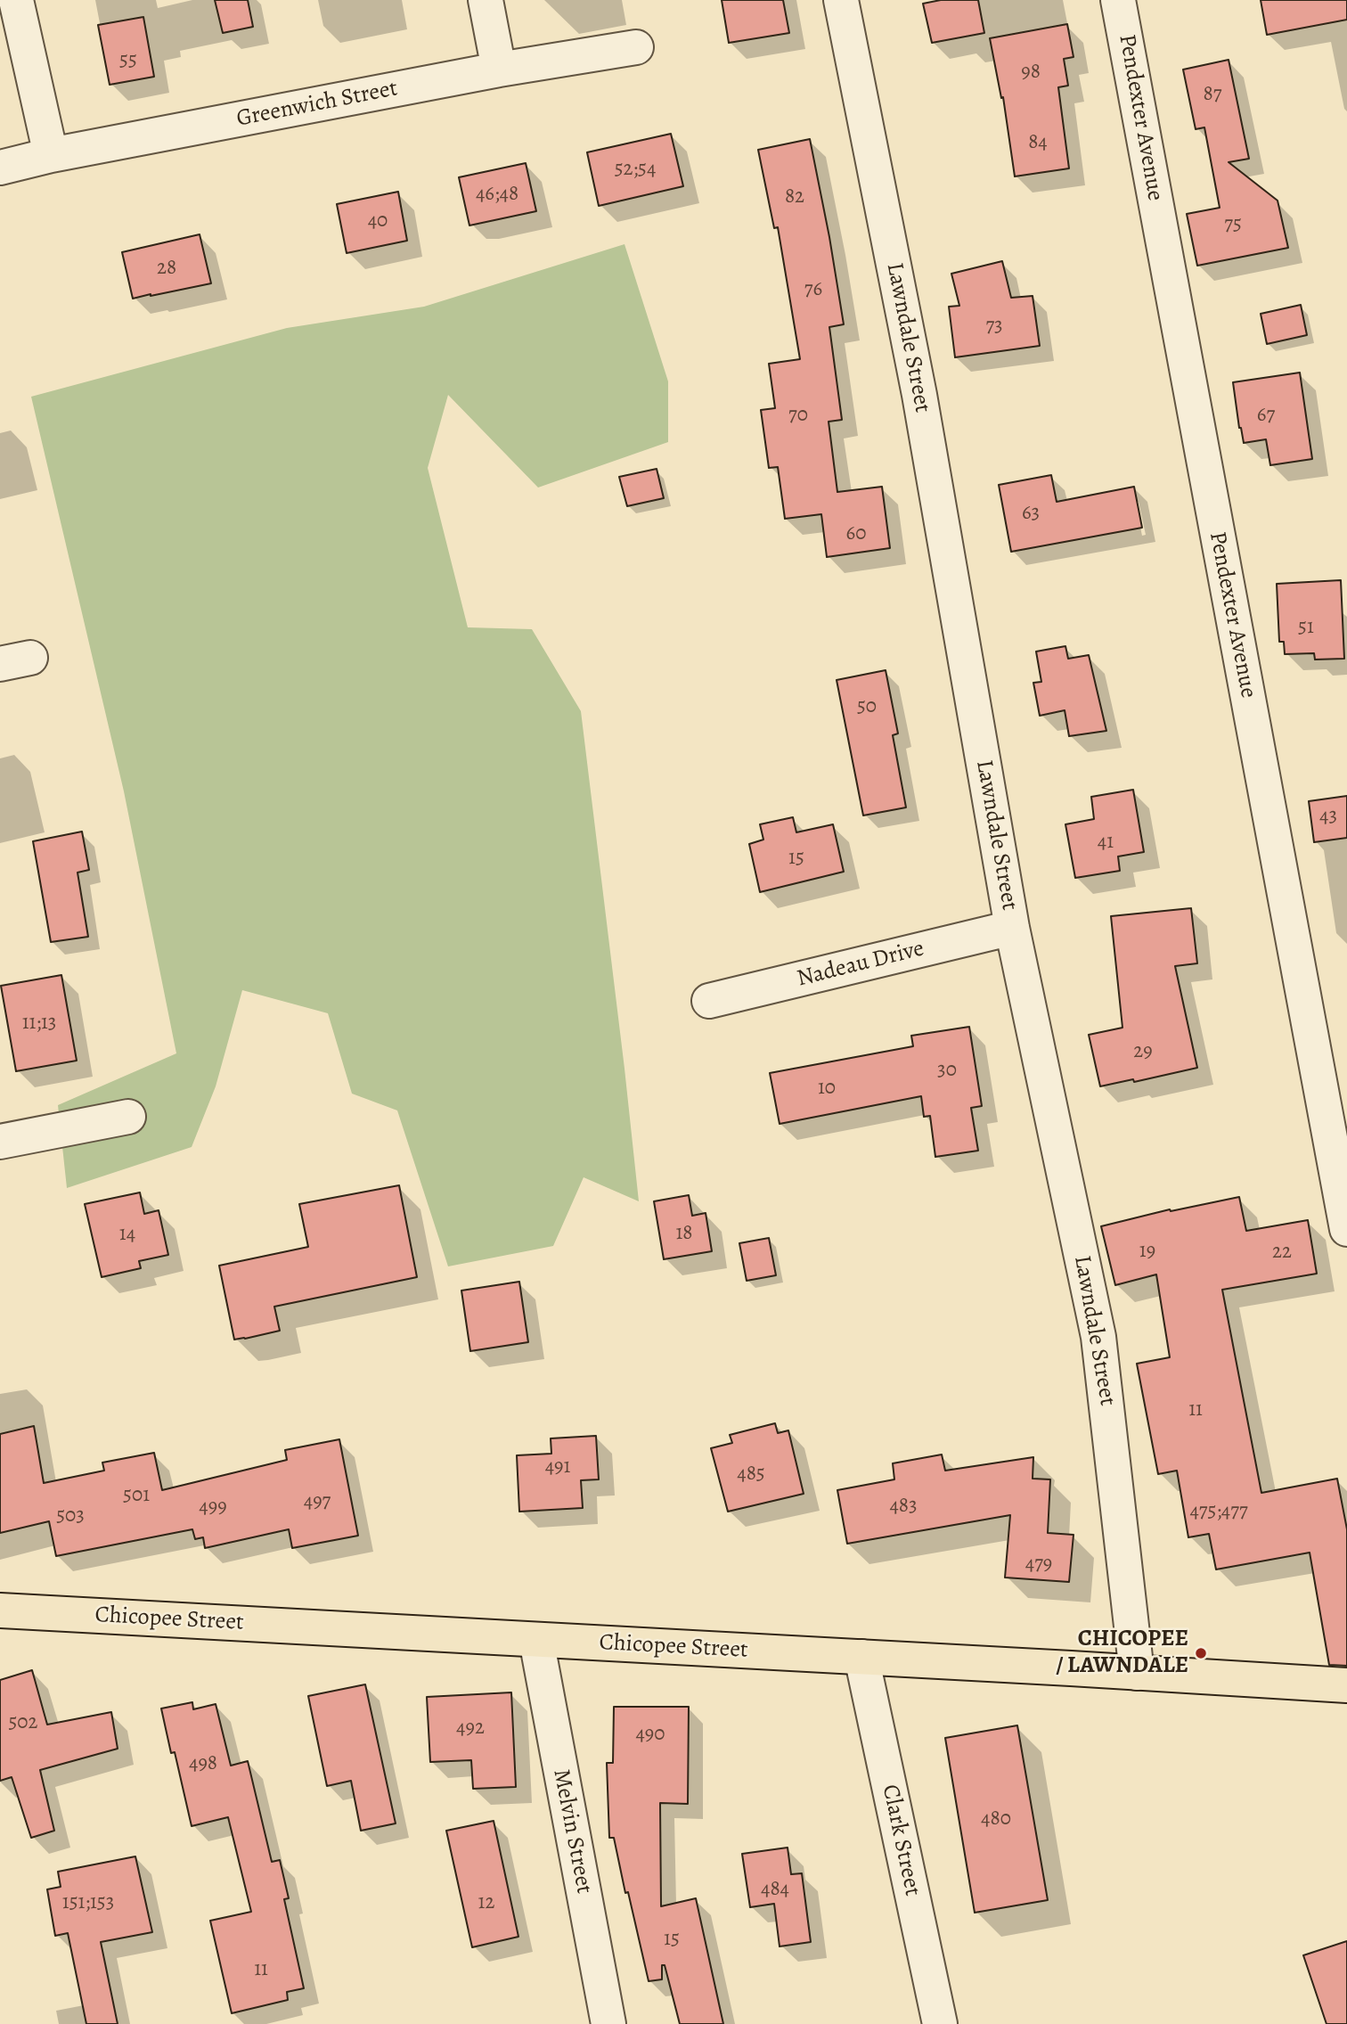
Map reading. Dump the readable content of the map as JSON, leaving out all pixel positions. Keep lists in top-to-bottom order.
{
  "streets": {
    "main road": ["Chicopee Street"],
    "street": [
      "Greenwich Street",
      "Pendexter Avenue",
      "Lawndale Street",
      "Nadeau Drive",
      "Melvin Street",
      "Clark Street"
    ]
  },
  "crossings": [
    ["Lawndale Street", "Nadeau Drive"],
    ["Lawndale Street", "Chicopee Street"],
    ["Chicopee Street", "Melvin Street"],
    ["Chicopee Street", "Clark Street"]
  ],
  "places": ["CHICOPEE / LAWNDALE"],
  "house_numbers": [
    "55",
    "98",
    "87",
    "84",
    "52;54",
    "46;48",
    "82",
    "40",
    "75",
    "28",
    "76",
    "73",
    "70",
    "67",
    "63",
    "60",
    "51",
    "50",
    "43",
    "41",
    "15",
    "11;13",
    "29",
    "30",
    "10",
    "18",
    "14",
    "19",
    "22",
    "11",
    "491",
    "485",
    "501",
    "497",
    "483",
    "499",
    "475;477",
    "503",
    "479",
    "502",
    "492",
    "490",
    "498",
    "480",
    "484",
    "151;153",
    "12",
    "15",
    "11"
  ]
}
